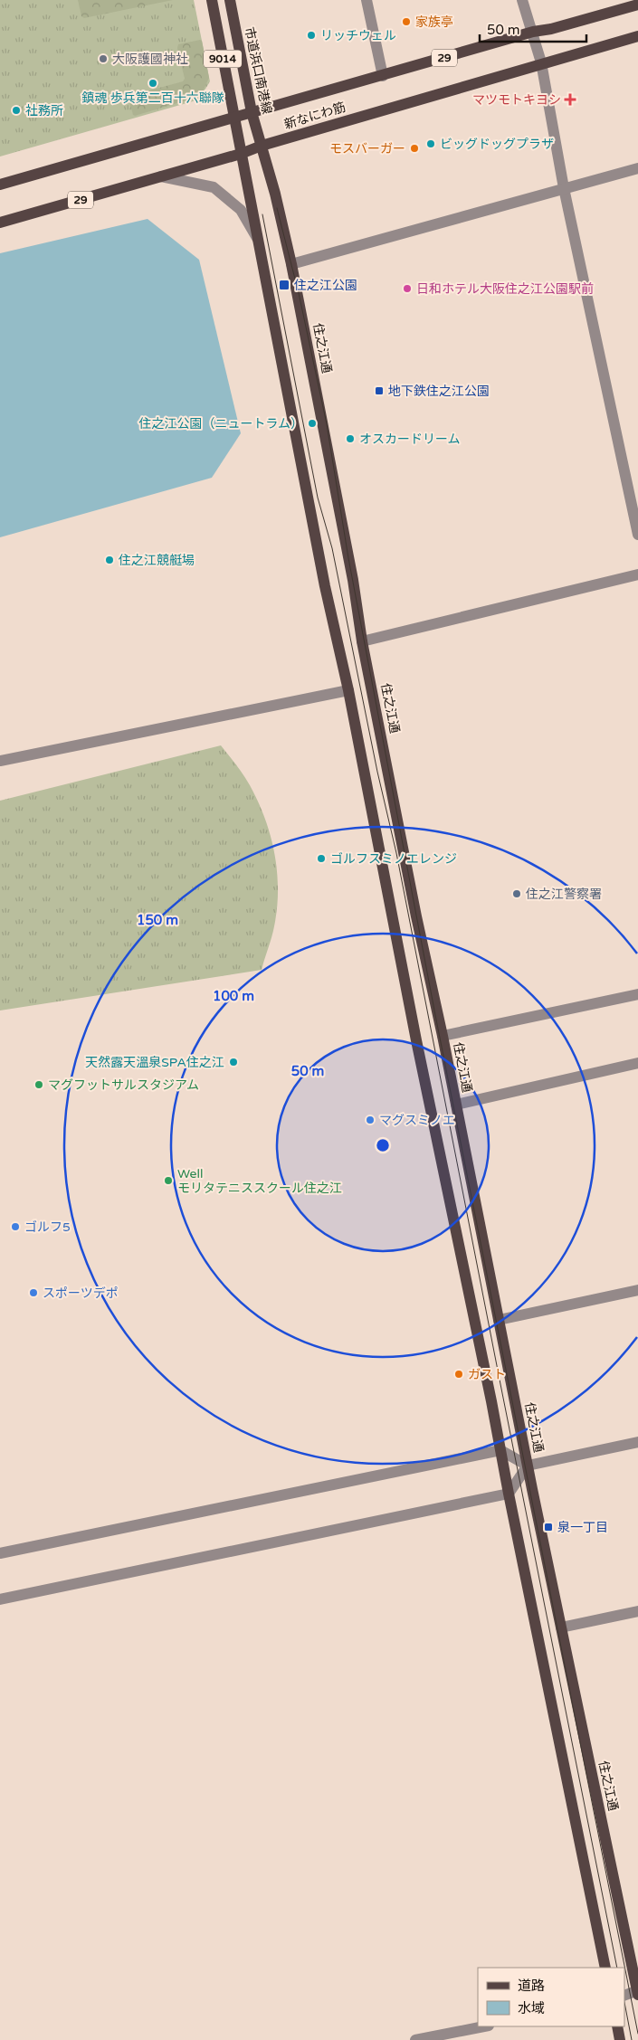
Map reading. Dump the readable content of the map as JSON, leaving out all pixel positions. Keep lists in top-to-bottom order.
{
  "streets": {
    "main road": [
      "29",
      "9014",
      "市道浜口南港線",
      "新なにわ筋",
      "住之江通"
    ]
  },
  "crossings": [
    ["9014", "新なにわ筋"],
    ["市道浜口南港線", "新なにわ筋"],
    ["市道浜口南港線", "住之江通"],
    ["新なにわ筋", "住之江通"]
  ],
  "places": {
    "other": [
      "家族亭",
      "リッチウェル",
      "大阪護國神社",
      "鎮魂 歩兵第二百十六聯隊",
      "社務所",
      "ビッグドッグプラザ",
      "モスバーガー",
      "日和ホテル大阪住之江公園駅前",
      "住之江公園（ニュートラム）",
      "オスカードリーム",
      "住之江競艇場",
      "ゴルフスミノエレンジ",
      "住之江警察署",
      "天然露天溫泉SPA住之江",
      "マグフットサルスタジアム",
      "マグスミノエ",
      "Well モリタテニススクール住之江",
      "ゴルフ5",
      "スポーツデポ",
      "ガスト"
    ],
    "health": ["マツモトキヨシ"],
    "transit": ["住之江公園", "地下鉄住之江公園", "泉一丁目"]
  },
  "legend": ["道路", "水域"],
  "scale_bar": "50 m",
  "rings": ["150 m", "100 m", "50 m"]
}
